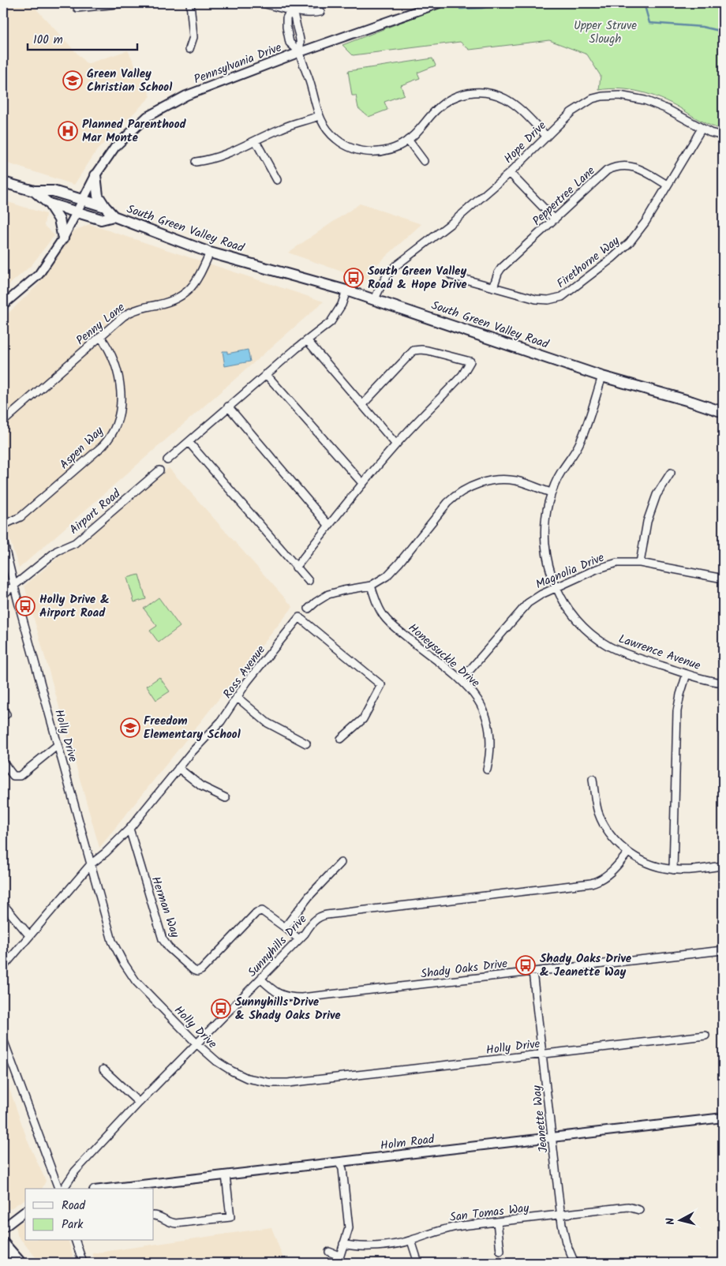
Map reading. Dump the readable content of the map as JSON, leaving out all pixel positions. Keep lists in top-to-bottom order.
{
  "streets": {
    "main road": ["South Green Valley Road"],
    "street": [
      "Pennsylvania Drive",
      "Hope Drive",
      "Peppertree Lane",
      "Firethorne Way",
      "Penny Lane",
      "Aspen Way",
      "Airport Road",
      "Magnolia Drive",
      "Lawrence Avenue",
      "Honeysuckle Drive",
      "Ross Avenue",
      "Holly Drive",
      "Herman Way",
      "Sunnyhills Drive",
      "Shady Oaks Drive",
      "Jeanette Way",
      "Holm Road",
      "San Tomas Way"
    ]
  },
  "crossings": [
    ["Pennsylvania Drive", "South Green Valley Road"],
    ["Hope Drive", "South Green Valley Road"],
    ["Hope Drive", "Firethorne Way"],
    ["Peppertree Lane", "Firethorne Way"],
    ["South Green Valley Road", "Penny Lane"],
    ["South Green Valley Road", "Lawrence Avenue"],
    ["Penny Lane", "Aspen Way"],
    ["Airport Road", "Holly Drive"],
    ["Magnolia Drive", "Lawrence Avenue"],
    ["Magnolia Drive", "Honeysuckle Drive"],
    ["Ross Avenue", "Herman Way"],
    ["Holly Drive", "Sunnyhills Drive"],
    ["Holly Drive", "Jeanette Way"],
    ["Herman Way", "Sunnyhills Drive"],
    ["Sunnyhills Drive", "Shady Oaks Drive"],
    ["Shady Oaks Drive", "Jeanette Way"],
    ["Jeanette Way", "Holm Road"],
    ["Jeanette Way", "San Tomas Way"]
  ],
  "parks": ["Upper Struve Slough"],
  "places": {
    "school or university": ["Green Valley Christian School", "Freedom Elementary School"],
    "hospital": ["Planned Parenthood Mar Monte"],
    "bus stop": [
      "South Green Valley Road & Hope Drive",
      "Holly Drive & Airport Road",
      "Shady Oaks Drive & Jeanette Way",
      "Sunnyhills Drive & Shady Oaks Drive"
    ]
  },
  "legend": ["Road", "Park"],
  "scale_bar": "100 m",
  "north": "left"
}
